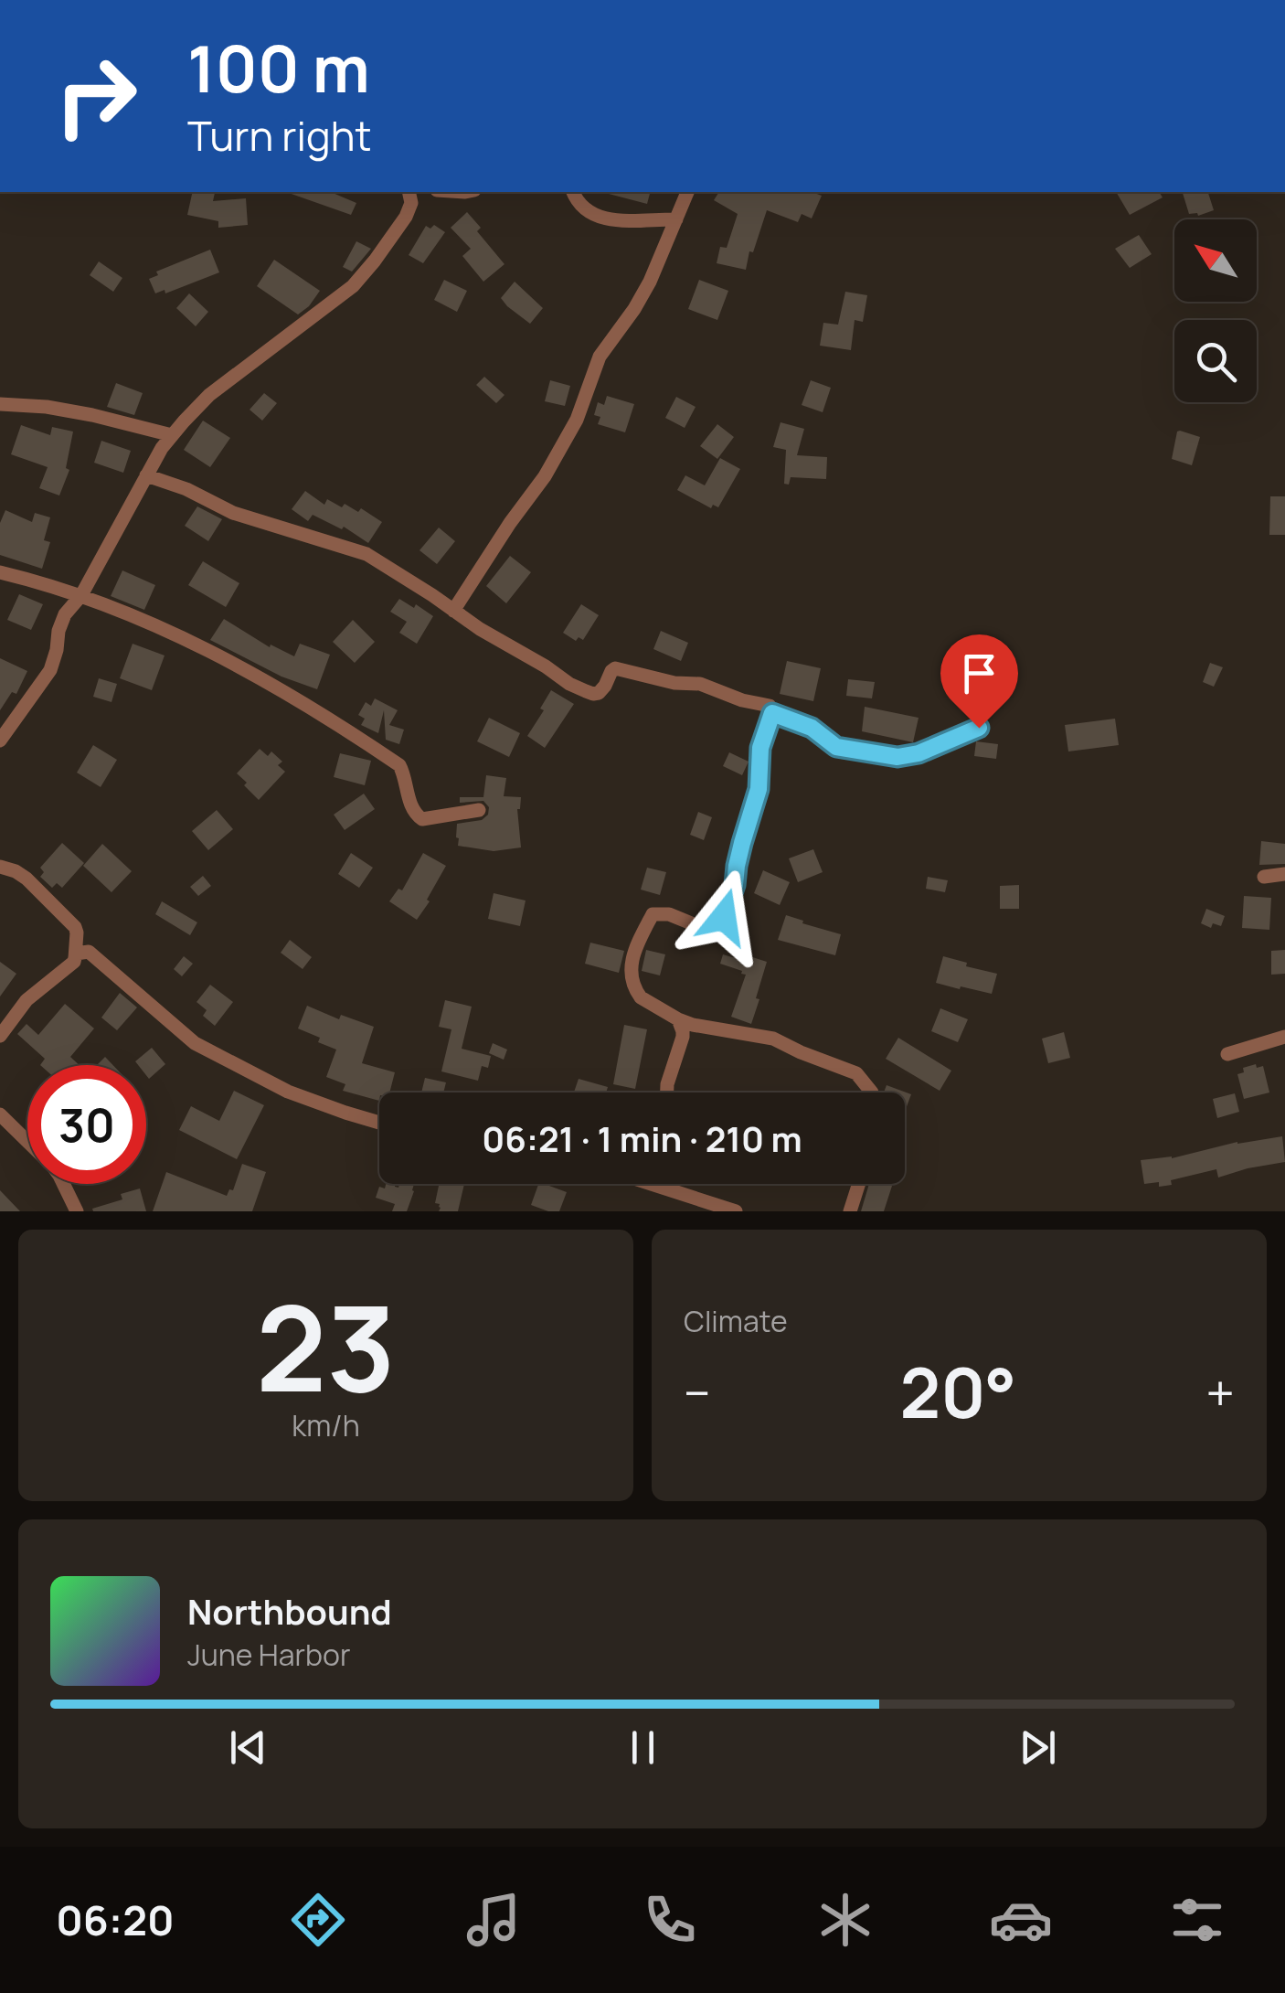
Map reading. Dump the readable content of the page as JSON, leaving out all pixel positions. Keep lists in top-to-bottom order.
{
  "north": "top left",
  "page": {
    "turn": ["100 m", "Turn right"],
    "limit": "30",
    "trip": "06:21 · 1 min · 210 m",
    "tile": [
      ["23", "km/h"],
      "Climate"
    ],
    "heat": ["−", "20°", "+"],
    "song": ["Northbound", "June Harbor"],
    "tabs": "06:20"
  }
}
